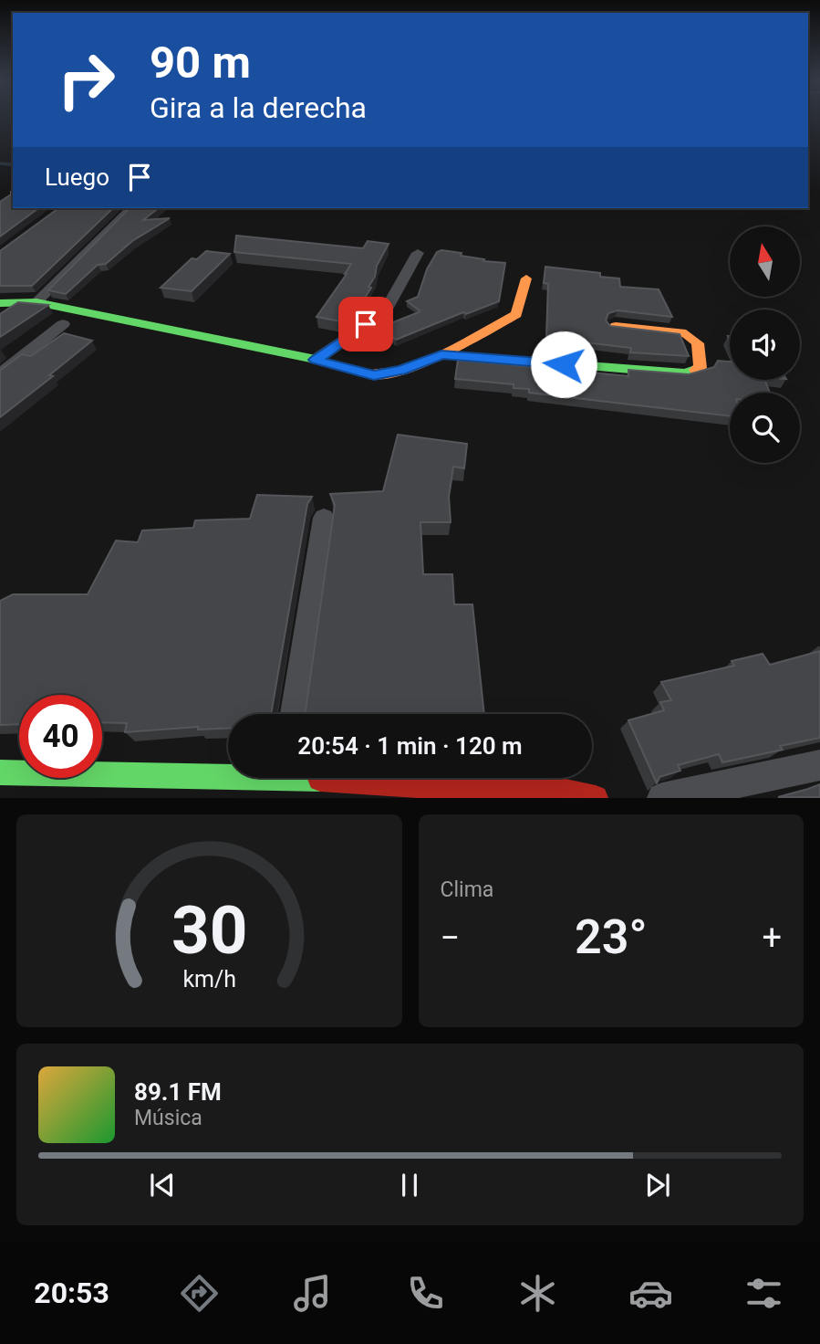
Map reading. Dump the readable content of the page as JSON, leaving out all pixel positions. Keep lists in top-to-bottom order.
{
  "north": "top",
  "page": {
    "turn": ["90 m", "Gira a la derecha"],
    "then": "Luego",
    "limit": "40",
    "trip": "20:54 · 1 min · 120 m",
    "tile": "Clima",
    "heat": ["−", "23°", "+"],
    "song": ["89.1 FM", "Música"],
    "tabs": "20:53",
    "gauge": ["30", "km/h"]
  }
}
